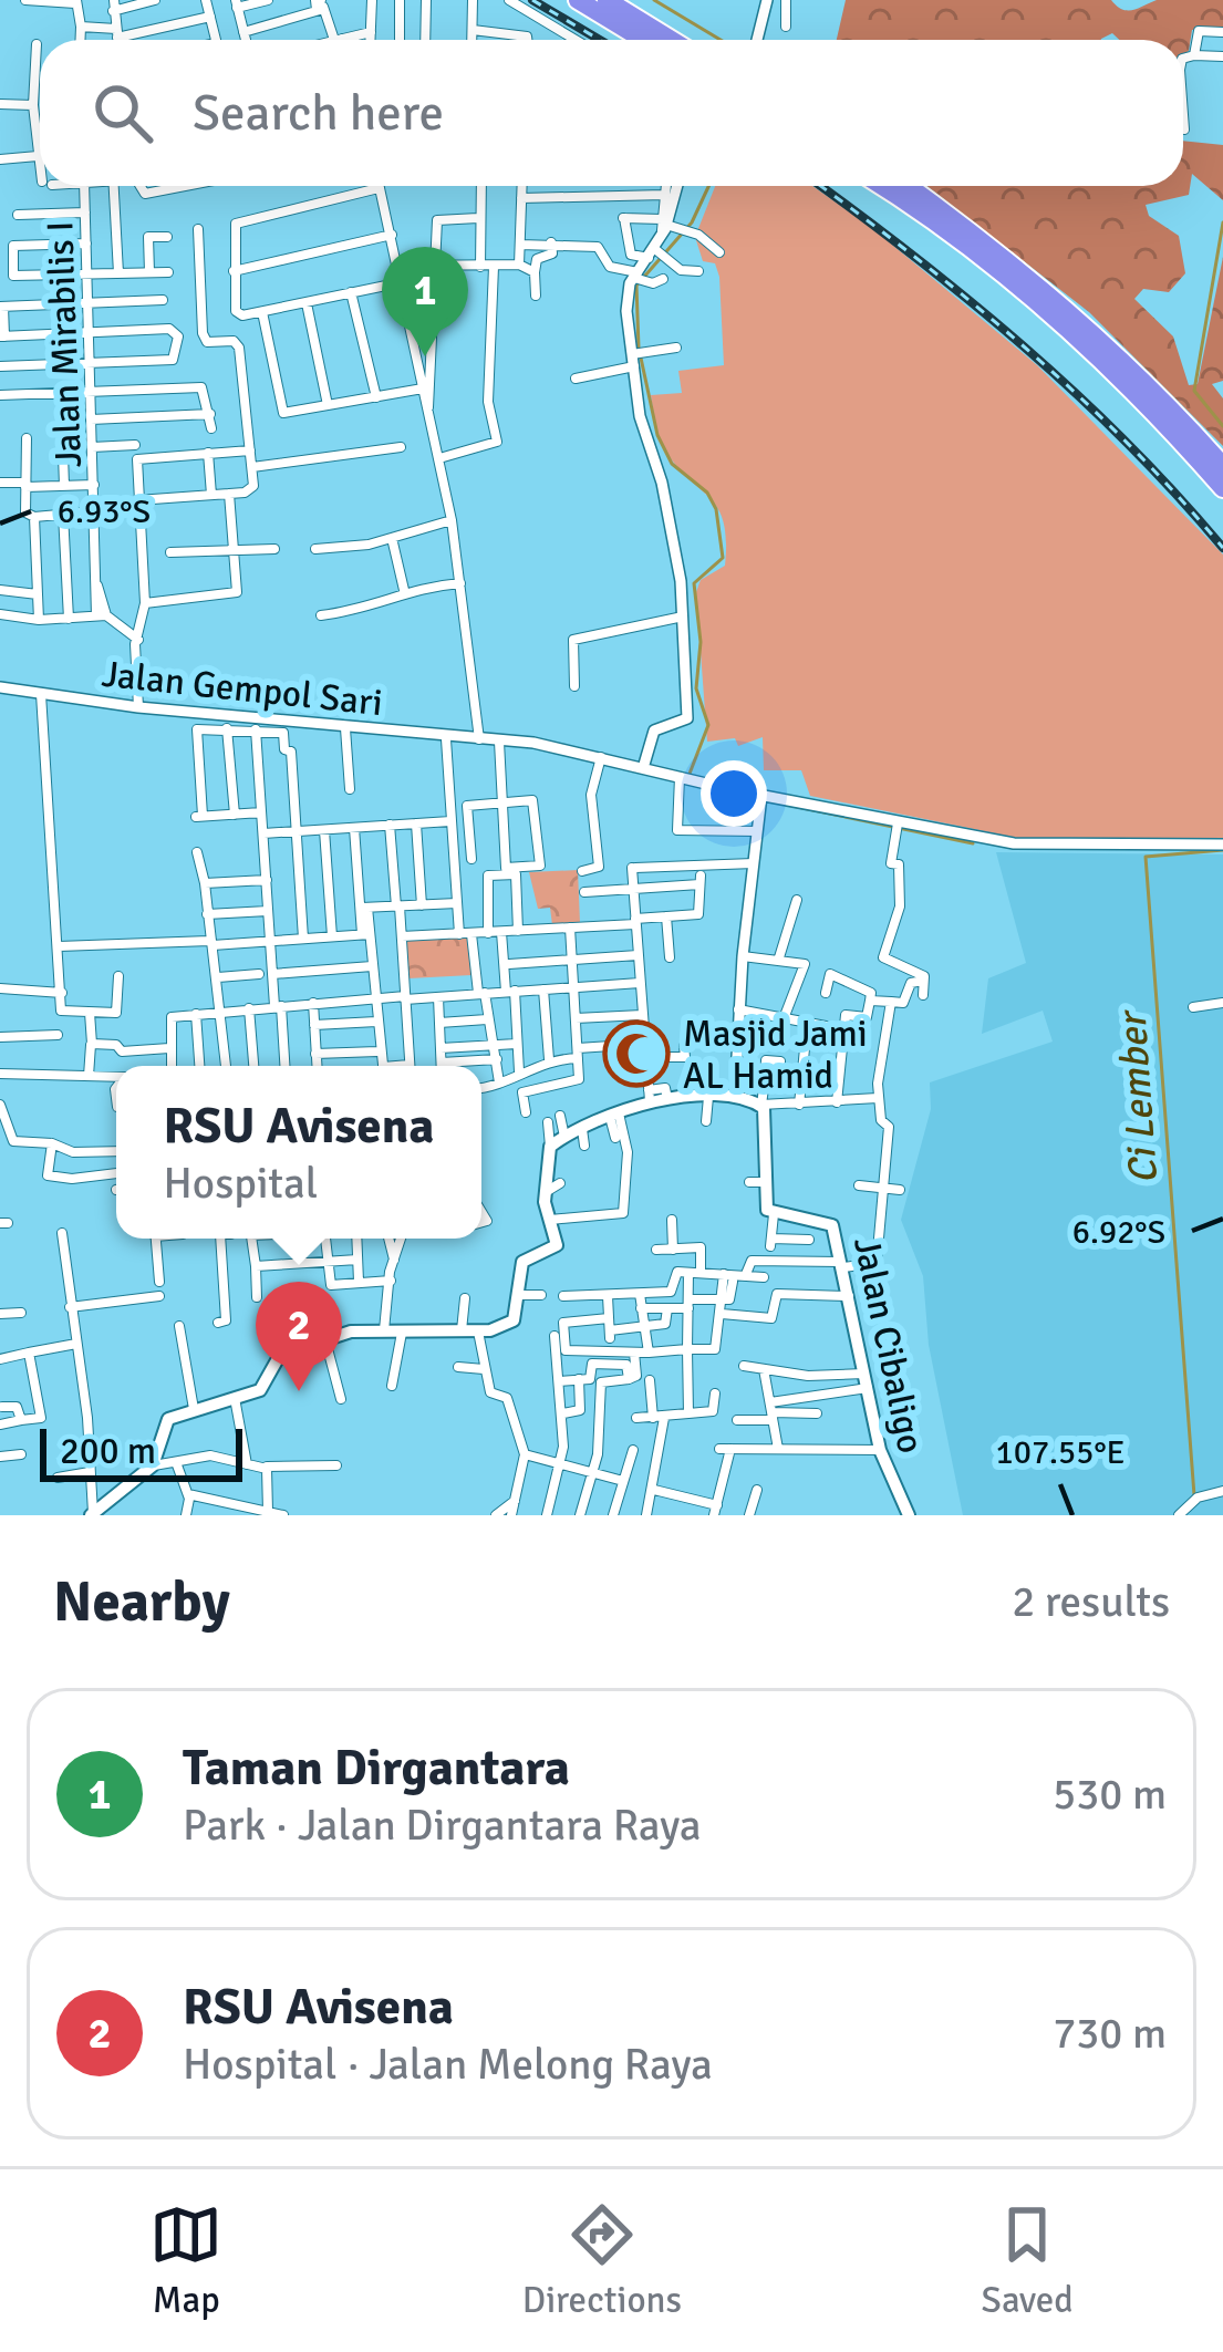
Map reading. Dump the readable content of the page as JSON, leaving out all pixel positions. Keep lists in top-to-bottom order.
{
  "streets": {
    "main road": ["Jalan Cibaligo"],
    "street": ["Jalan Mirabilis I", "Jalan Gempol Sari"]
  },
  "water": ["Ci Lember"],
  "places": {
    "mosque": ["Masjid Jami AL Hamid"]
  },
  "scale_bar": "200 m",
  "page": {
    "search": "Search here",
    "pins": ["1", "2"],
    "popup": ["RSU Avisena", "Hospital"],
    "scale": "200 m",
    "heading": ["Nearby", "2 results"],
    "list": [
      {
        "mark": "1",
        "name": "Taman Dirgantara",
        "note": "Park · Jalan Dirgantara Raya",
        "value": "530 m"
      },
      {
        "mark": "2",
        "name": "RSU Avisena",
        "note": "Hospital · Jalan Melong Raya",
        "value": "730 m"
      }
    ],
    "nav": ["Map", "Directions", "Saved"]
  },
  "coordinates": ["6.93°S", "6.92°S", "107.55°E"]
}
